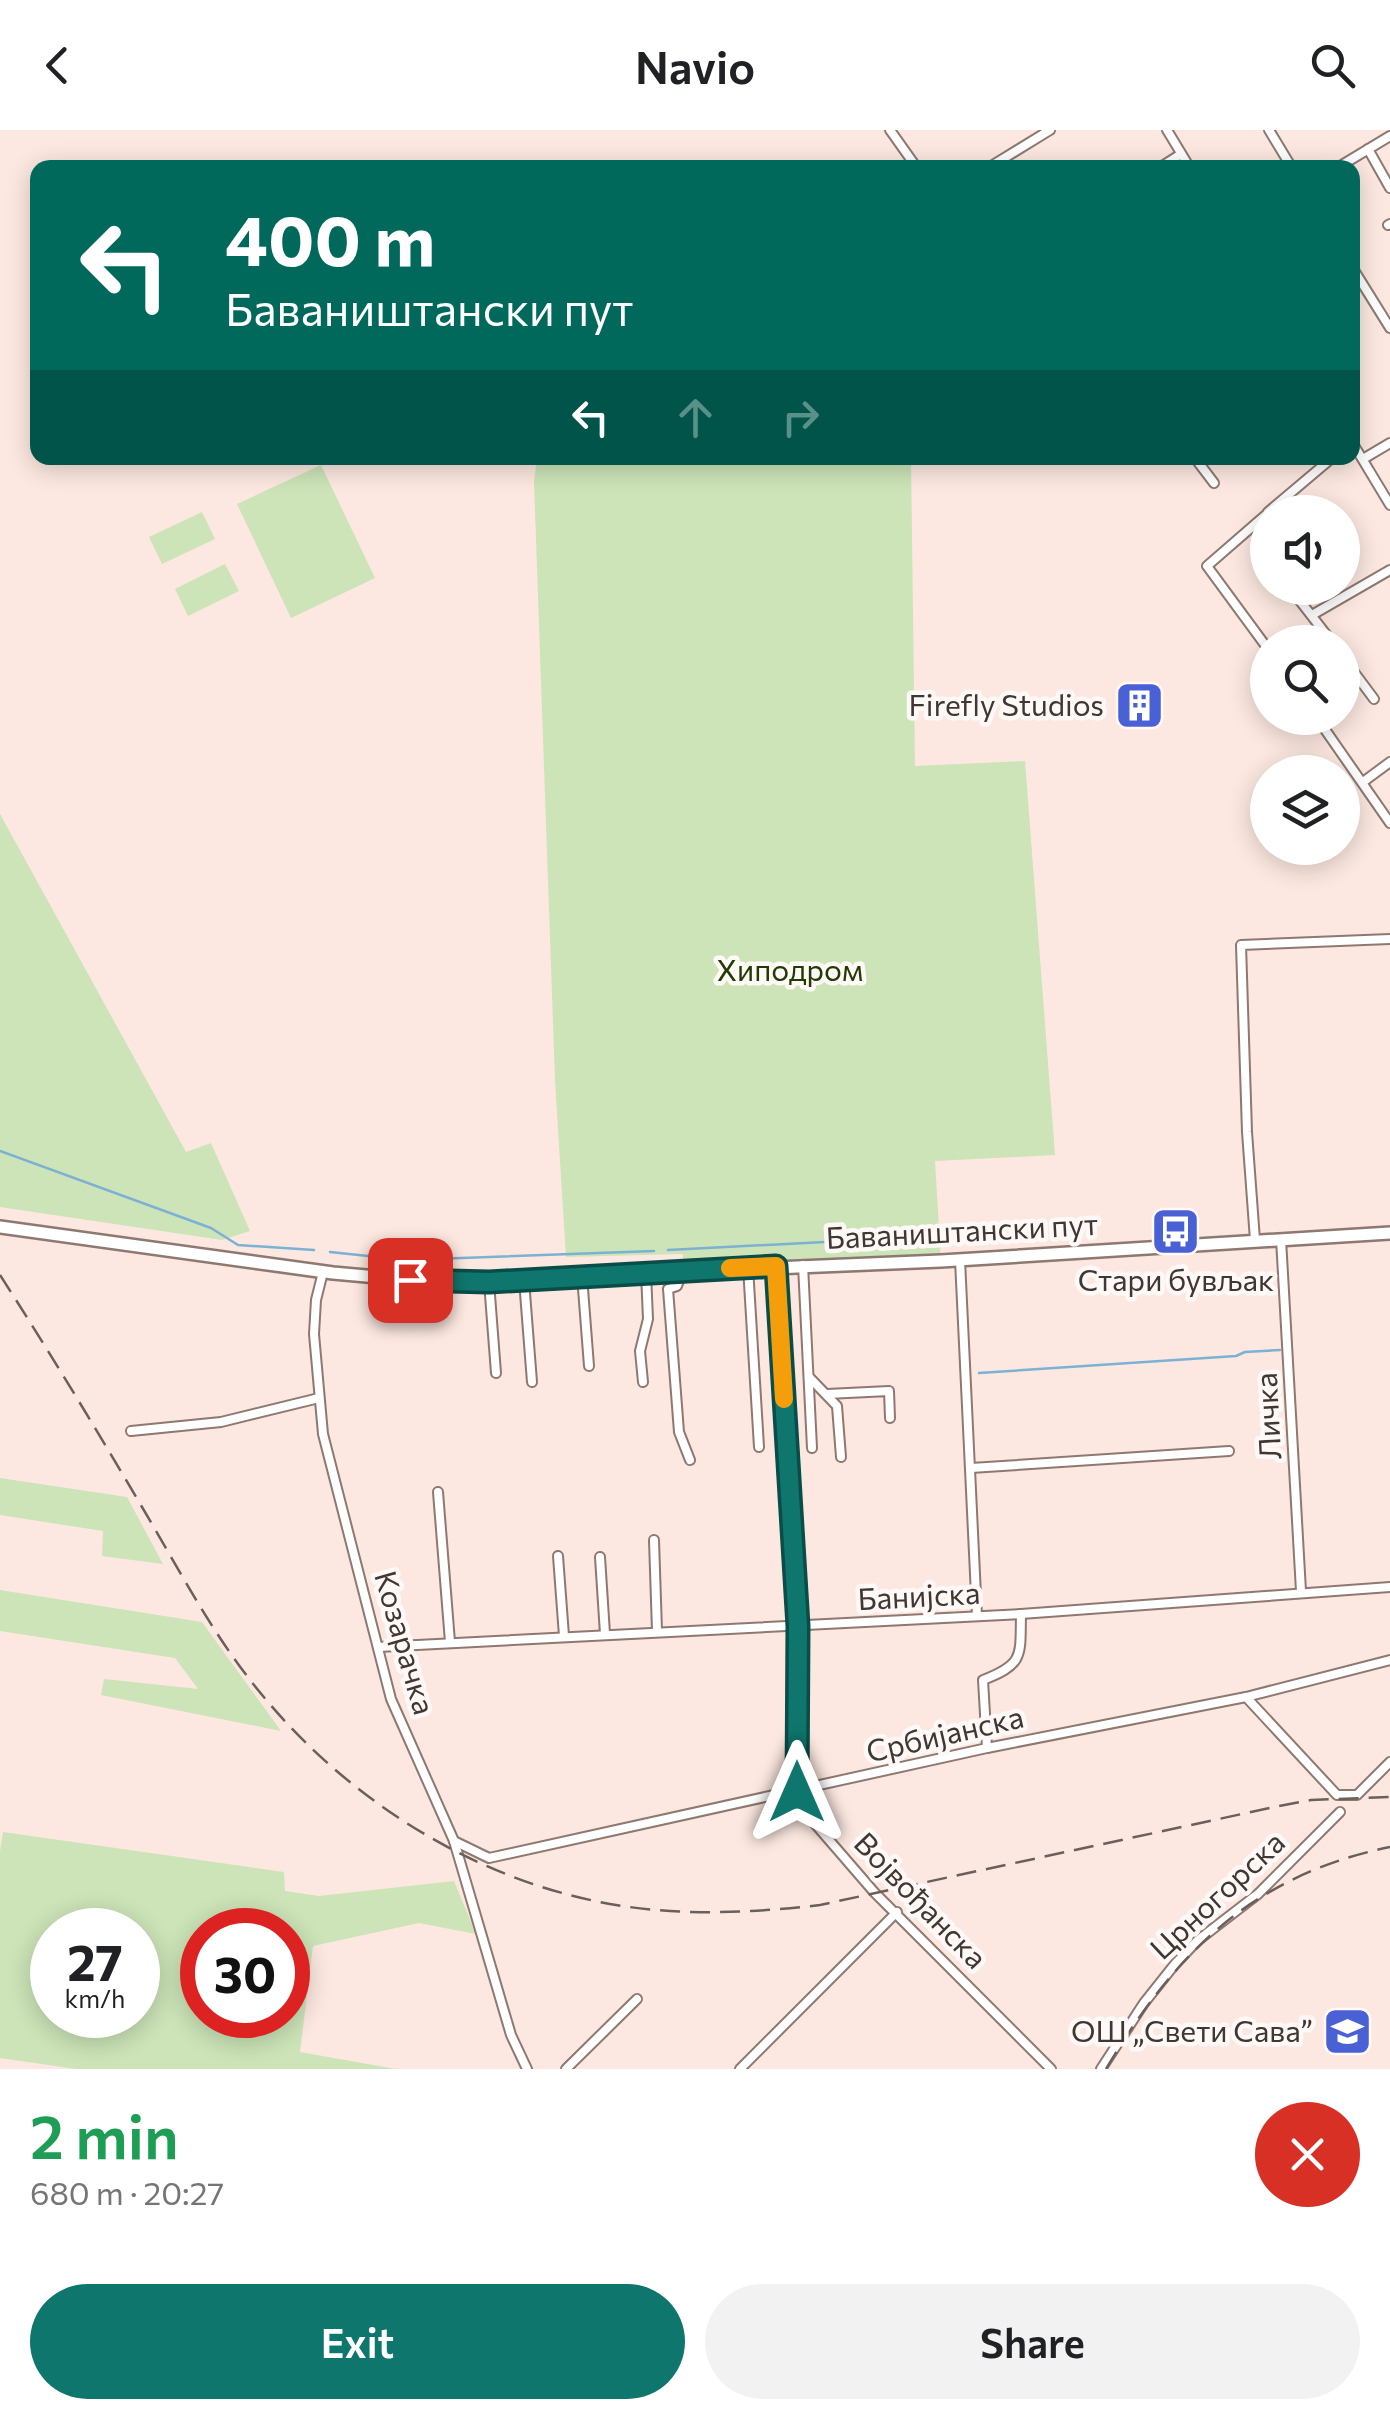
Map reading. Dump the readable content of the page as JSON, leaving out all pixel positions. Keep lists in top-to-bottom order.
{
  "streets": {
    "main road": ["Баваништански пут"],
    "street": [
      "Личка",
      "Банијска",
      "Козарачка",
      "Србијанска",
      "Црногорска",
      "Војвођанска"
    ]
  },
  "crossings": [
    ["Баваништански пут", "Личка"],
    ["Баваништански пут", "Козарачка"],
    ["Личка", "Банијска"],
    ["Банијска", "Козарачка"],
    ["Козарачка", "Србијанска"],
    ["Србијанска", "Војвођанска"]
  ],
  "parks": ["Хиподром"],
  "places": {
    "building": ["Firefly Studios"],
    "bus stop": ["Стари бувљак"],
    "school or university": ["ОШ „Свети Сава”"]
  },
  "page": {
    "header": "Navio",
    "turn": ["400 m", "Баваништански пут"],
    "speed": "27 km/h",
    "limit": "30",
    "heading": ["2 min", "680 m · 20:27"],
    "buttons": ["Exit", "Share"]
  }
}
